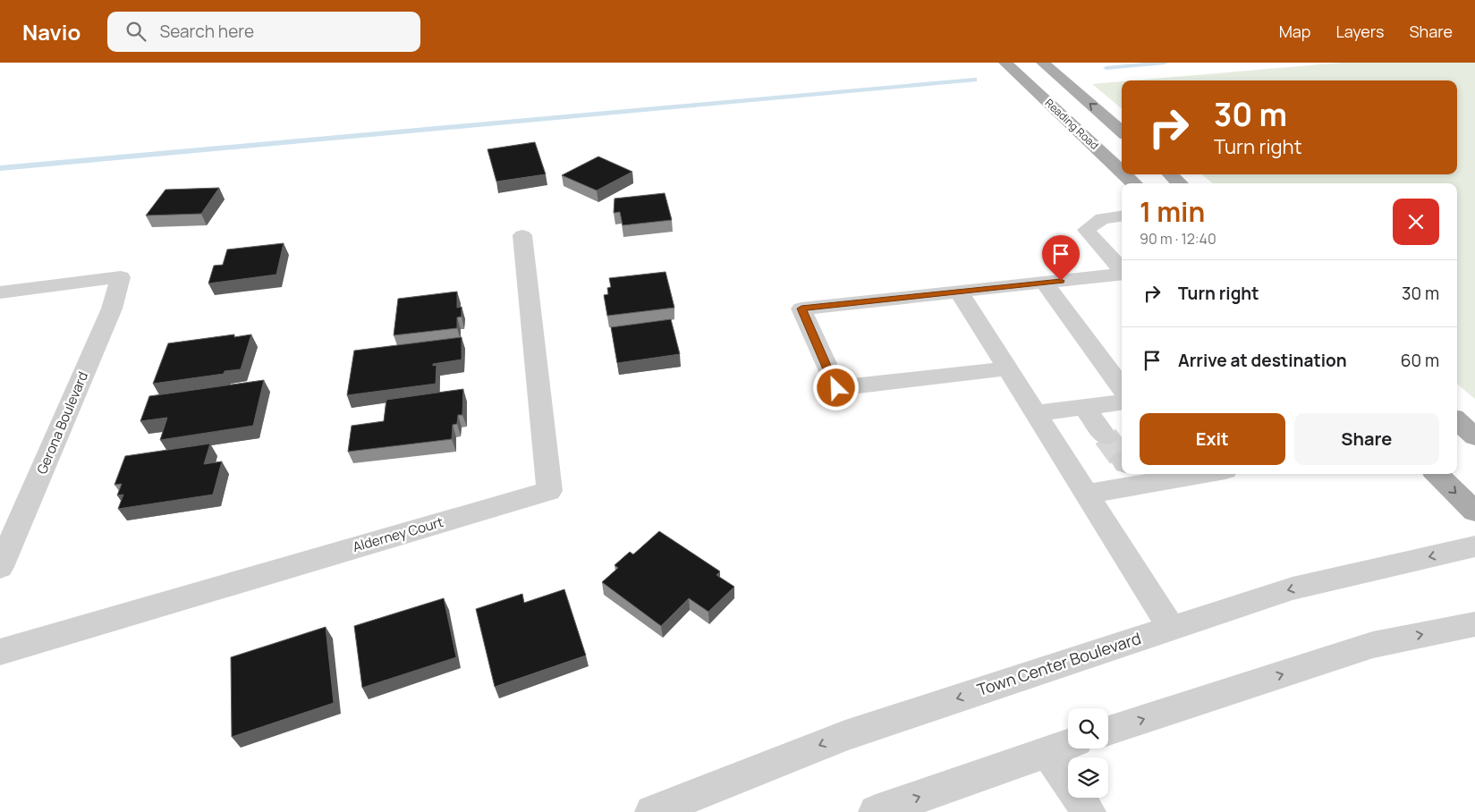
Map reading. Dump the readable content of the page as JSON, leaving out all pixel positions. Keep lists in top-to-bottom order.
{
  "streets": {
    "main road": ["Reading Road"],
    "street": ["Gerona Boulevard", "Alderney Court", "Town Center Boulevard"]
  },
  "page": {
    "header": "Navio",
    "search": "Search here",
    "nav": ["Map", "Layers", "Share"],
    "turn": ["30 m", "Turn right"],
    "heading": ["1 min", "90 m · 12:40"],
    "list": [
      {
        "name": "Turn right",
        "value": "30 m"
      },
      {
        "name": "Arrive at destination",
        "value": "60 m"
      }
    ],
    "buttons": ["Exit", "Share"]
  }
}
